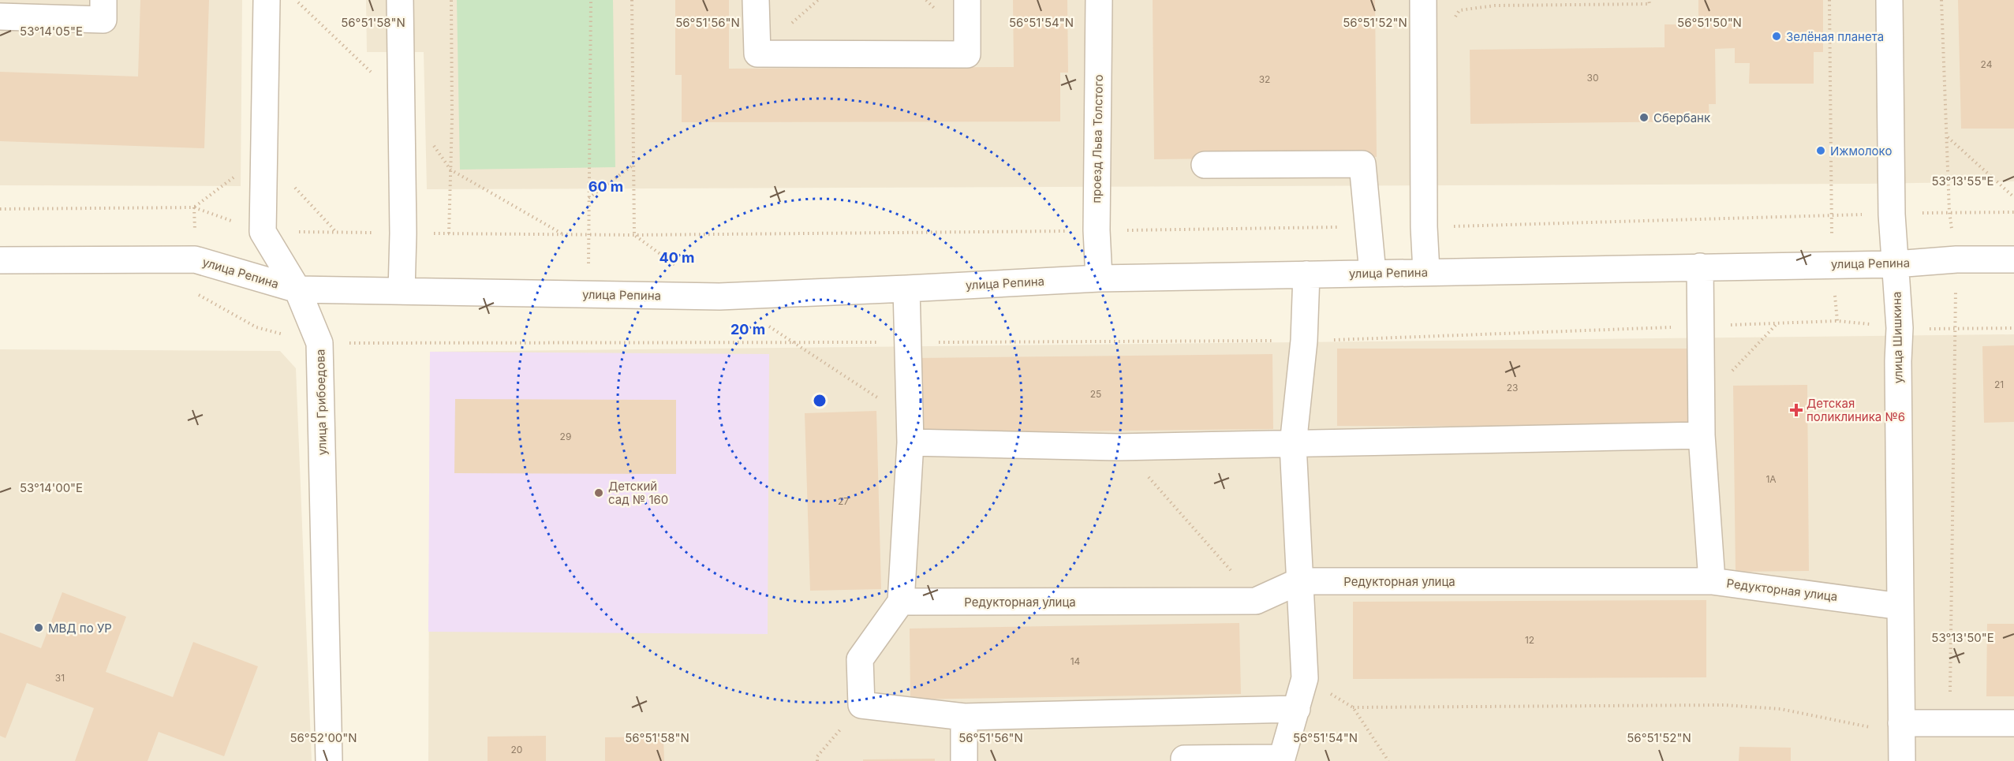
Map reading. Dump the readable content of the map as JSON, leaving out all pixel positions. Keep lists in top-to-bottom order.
{
  "streets": {
    "street": [
      "проезд Льва Толстого",
      "улица Репина",
      "улица Шишкина",
      "улица Грибоедова",
      "Редукторная улица"
    ]
  },
  "crossings": [
    ["проезд Льва Толстого", "улица Репина"],
    ["улица Репина", "улица Шишкина"],
    ["улица Репина", "улица Грибоедова"],
    ["улица Шишкина", "Редукторная улица"]
  ],
  "places": {
    "other": [
      "Зелёная планета",
      "Сбербанк",
      "Ижмолоко",
      "Детский сад № 160",
      "МВД по УР"
    ],
    "health": ["Детская поликлиника №6"]
  },
  "house_numbers": [
    "24",
    "30",
    "32",
    "21",
    "23",
    "25",
    "29",
    "1А",
    "27",
    "12",
    "14",
    "31",
    "20"
  ],
  "coordinates": [
    "56°51'58\"N",
    "56°51'56\"N",
    "56°51'54\"N",
    "56°51'52\"N",
    "56°51'50\"N",
    "53°14'05\"E",
    "53°13'55\"E",
    "53°14'00\"E",
    "53°13'50\"E",
    "56°52'00\"N"
  ],
  "rings": ["60 m", "40 m", "20 m"]
}
